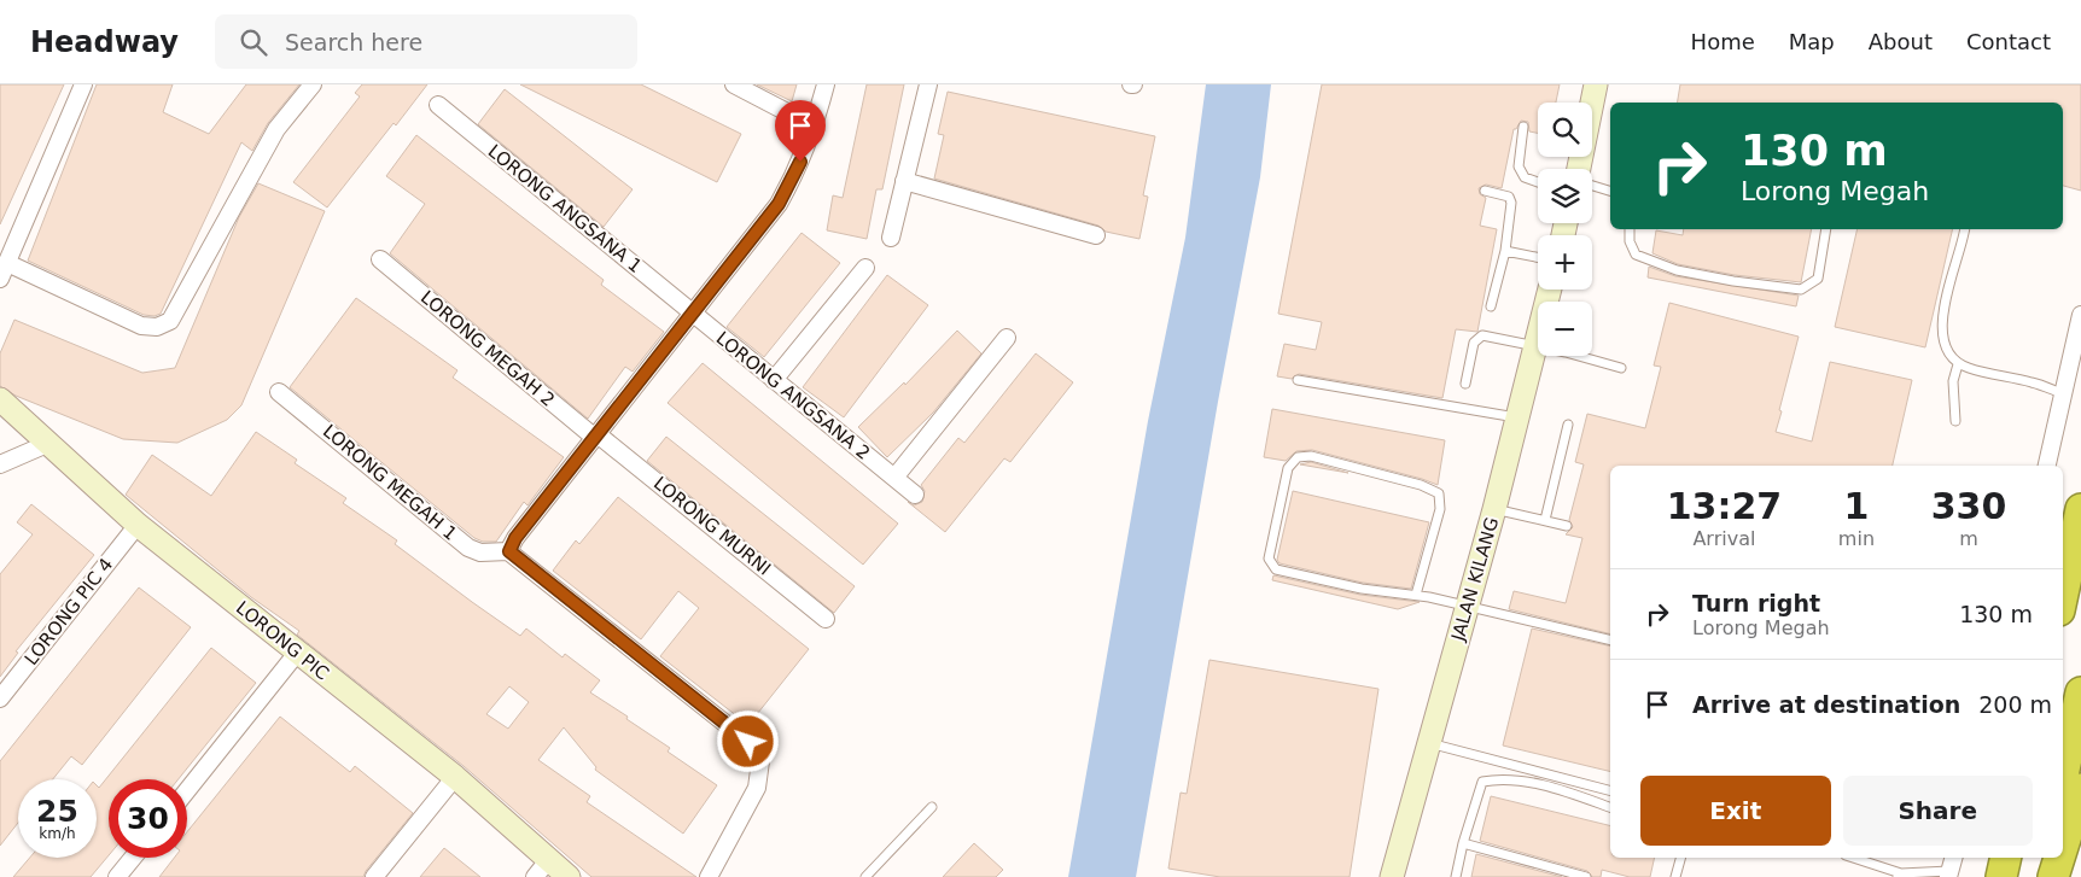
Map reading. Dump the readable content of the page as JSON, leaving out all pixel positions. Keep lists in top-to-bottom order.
{
  "streets": {
    "street": [
      "LORONG ANGSANA 1",
      "LORONG MEGAH 2",
      "LORONG ANGSANA 2",
      "LORONG MEGAH 1",
      "LORONG MURNI",
      "JALAN KILANG",
      "LORONG PIC 4",
      "LORONG PIC"
    ]
  },
  "crossings": [
    ["LORONG ANGSANA 1", "LORONG ANGSANA 2"],
    ["LORONG MEGAH 2", "LORONG MURNI"],
    ["LORONG PIC 4", "LORONG PIC"]
  ],
  "page": {
    "header": "Headway",
    "search": "Search here",
    "nav": [
      "Home",
      "Map",
      "About",
      "Contact"
    ],
    "map_buttons": ["+", "−"],
    "turn": ["130 m", "Lorong Megah"],
    "eta": [
      "13:27",
      "Arrival",
      "1",
      "min",
      "330",
      "m"
    ],
    "list": [
      {
        "name": "Turn right",
        "note": "Lorong Megah",
        "value": "130 m"
      },
      {
        "name": "Arrive at destination",
        "value": "200 m"
      }
    ],
    "buttons": ["Exit", "Share"],
    "speed": "25 km/h",
    "limit": "30"
  }
}
